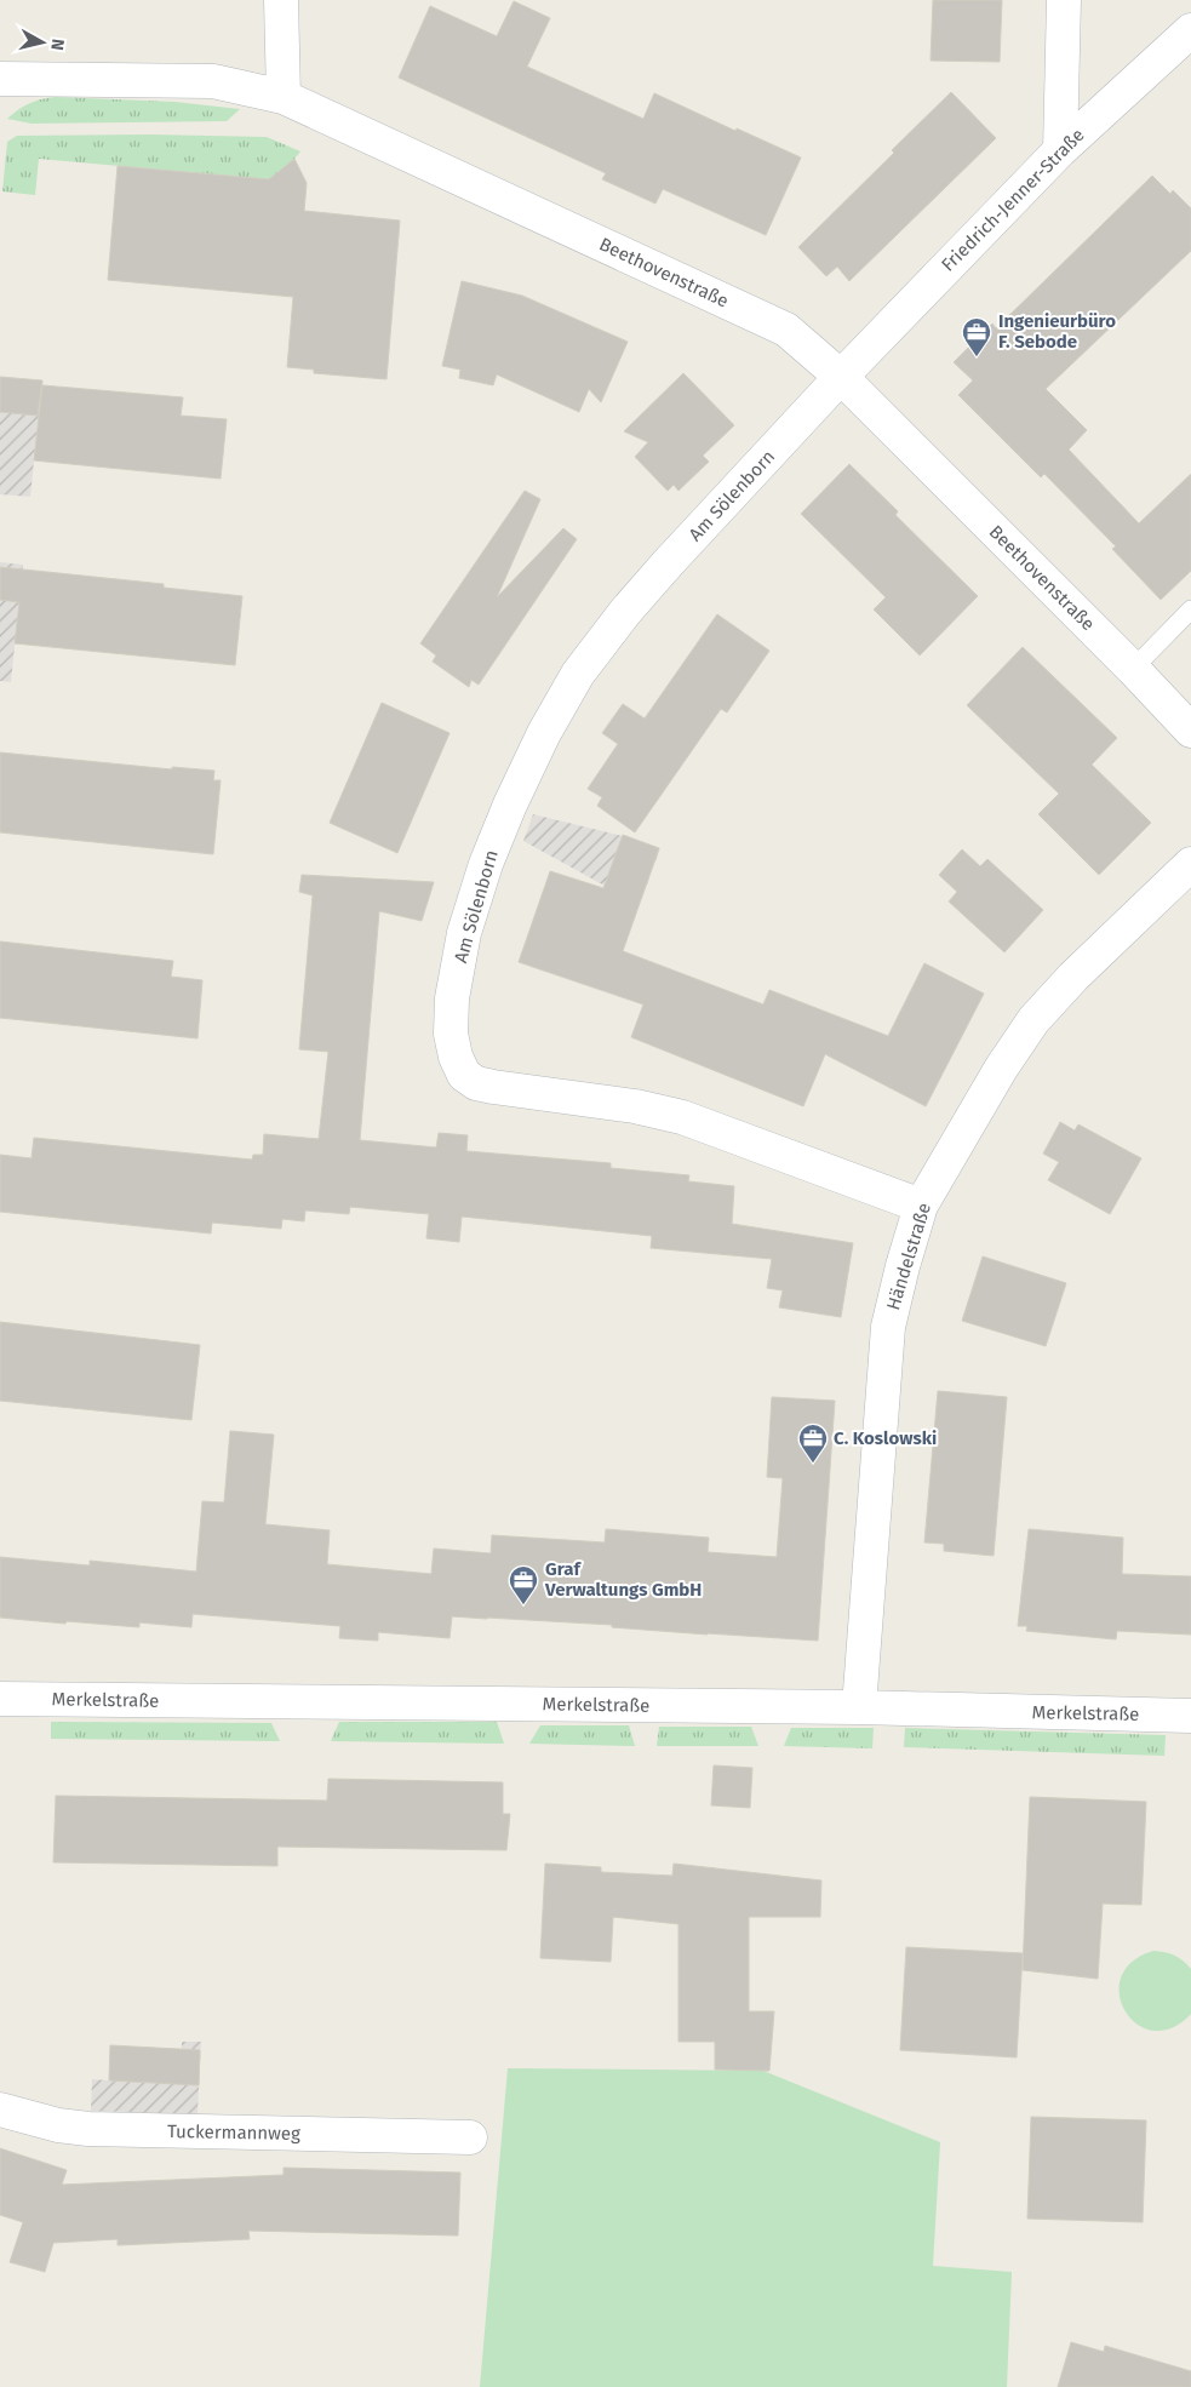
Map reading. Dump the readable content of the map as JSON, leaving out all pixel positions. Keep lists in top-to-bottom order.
{
  "streets": {
    "street": [
      "Friedrich-Jenner-Straße",
      "Beethovenstraße",
      "Am Sölenborn",
      "Händelstraße",
      "Merkelstraße",
      "Tuckermannweg"
    ]
  },
  "crossings": [
    ["Friedrich-Jenner-Straße", "Beethovenstraße"],
    ["Friedrich-Jenner-Straße", "Am Sölenborn"],
    ["Beethovenstraße", "Am Sölenborn"],
    ["Am Sölenborn", "Händelstraße"],
    ["Händelstraße", "Merkelstraße"]
  ],
  "places": {
    "office": ["Ingenieurbüro F. Sebode", "C. Koslowski", "Graf Verwaltungs GmbH"]
  },
  "north": "right"
}
